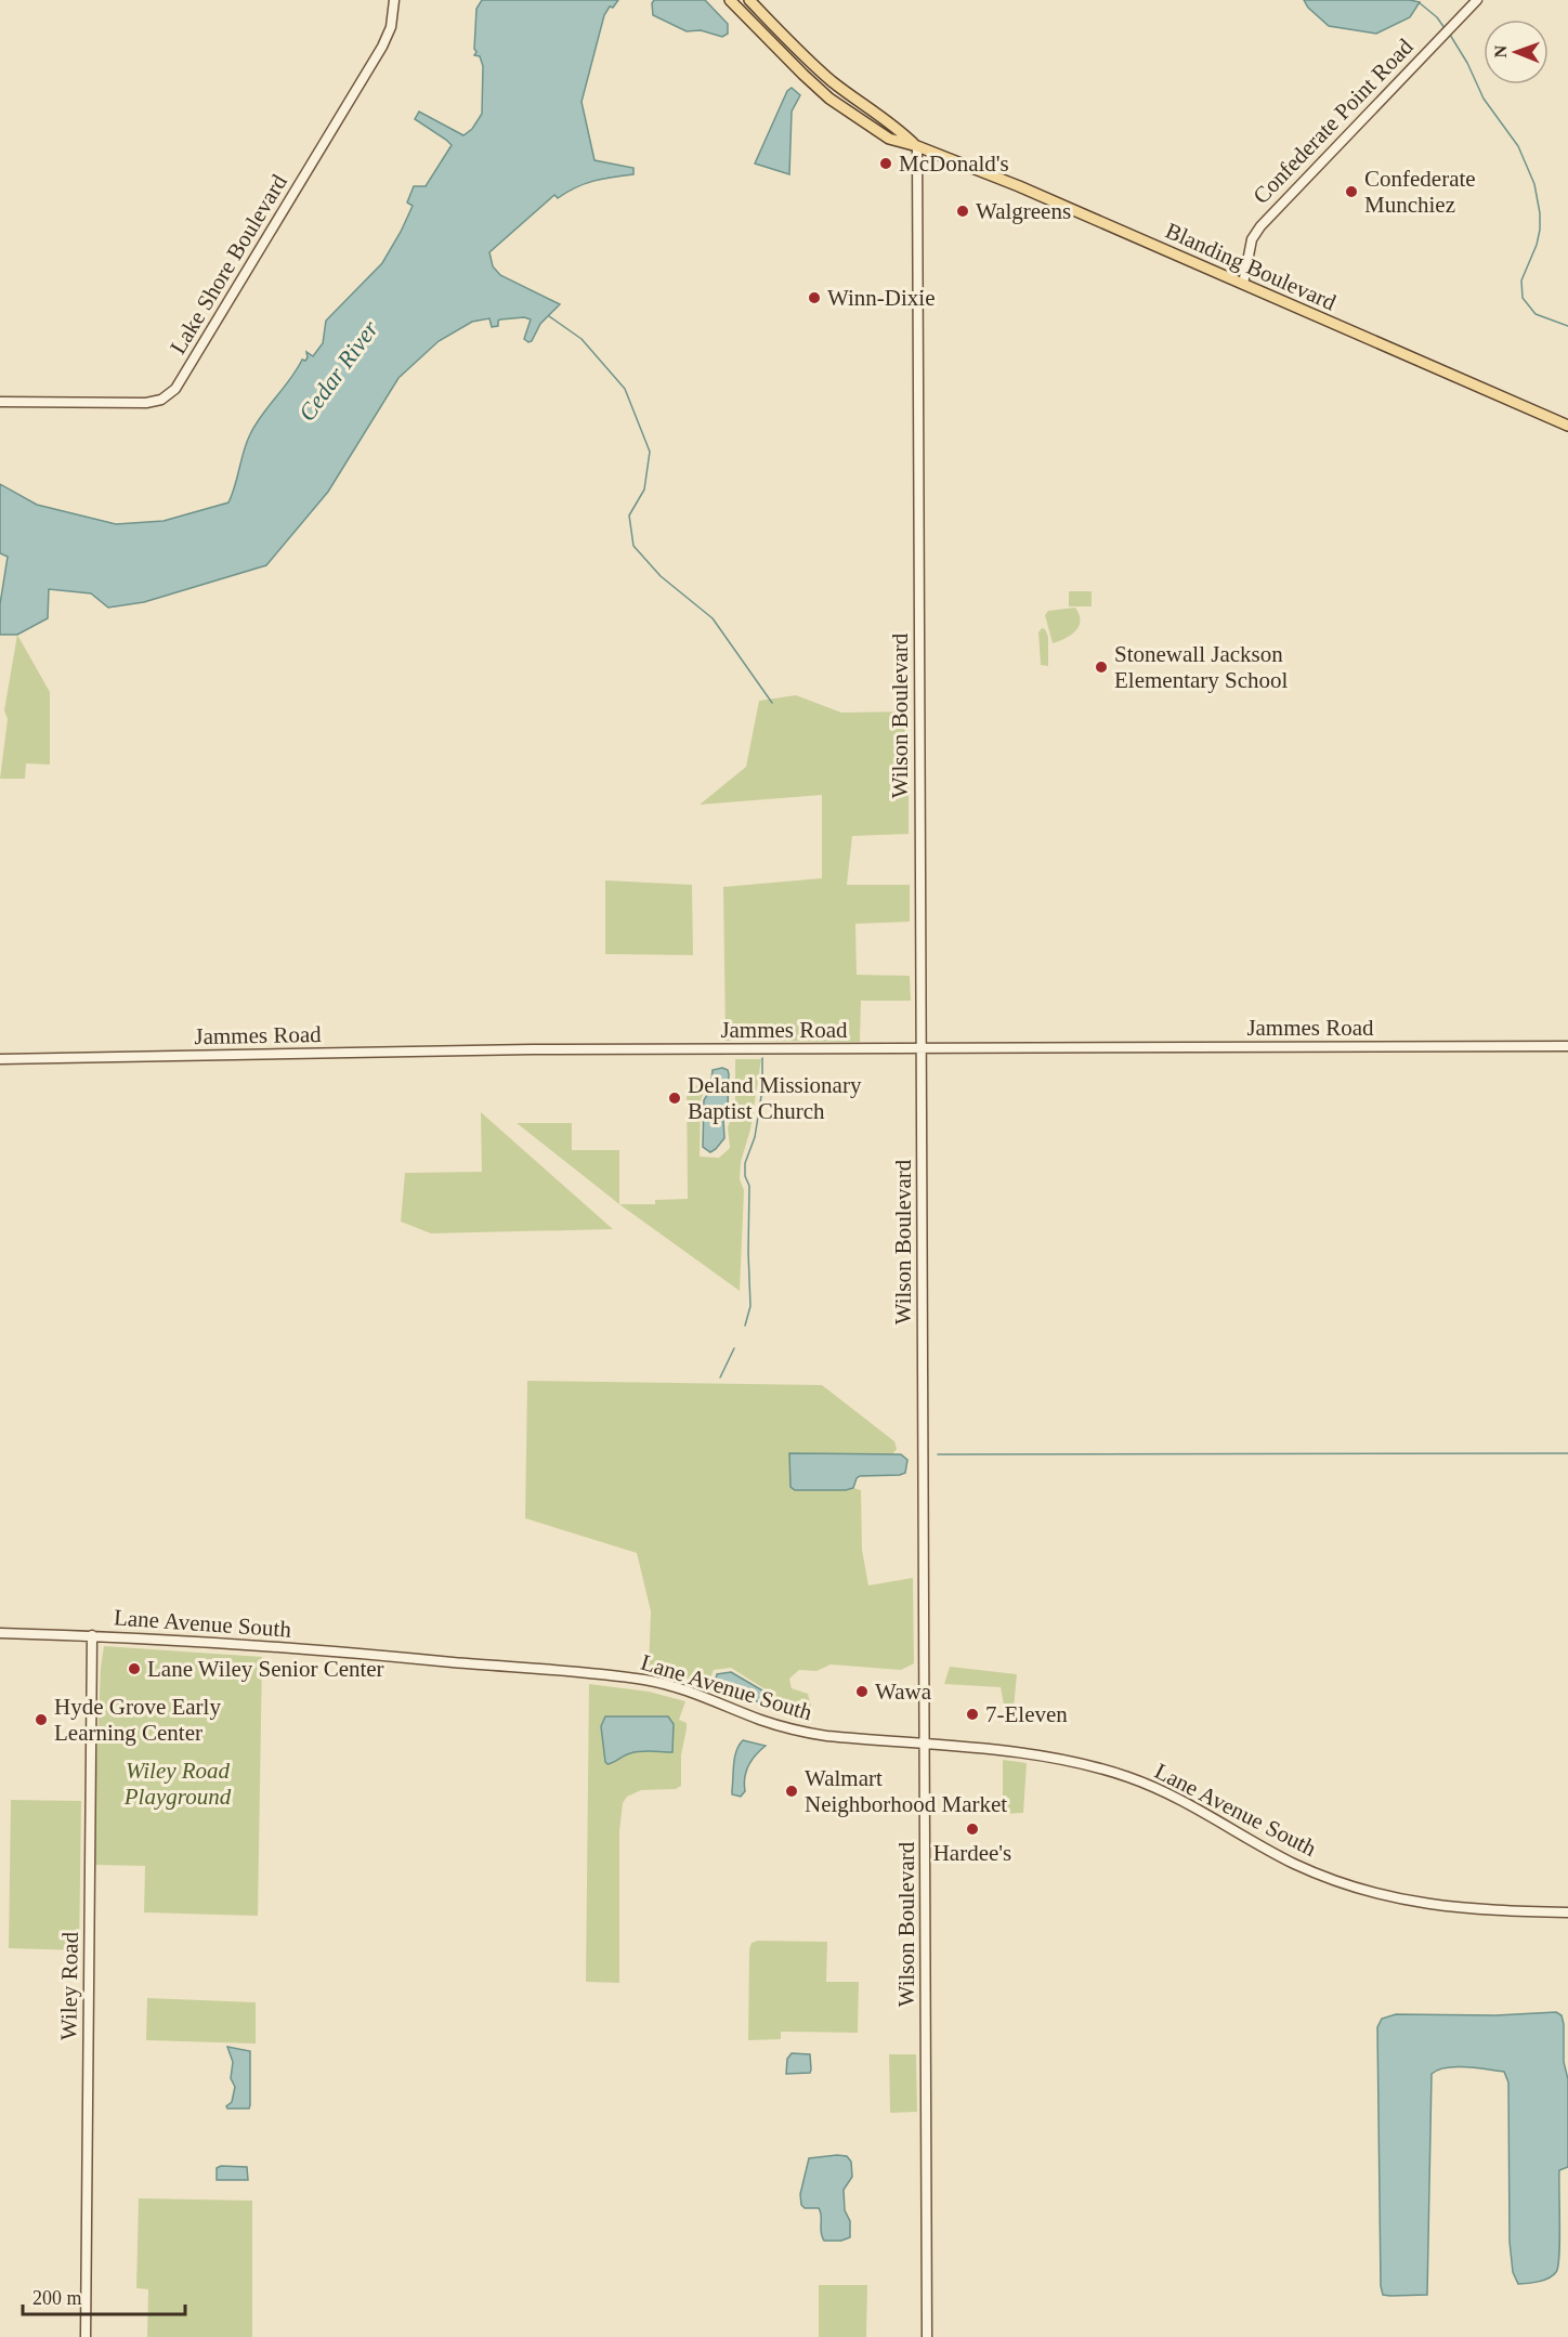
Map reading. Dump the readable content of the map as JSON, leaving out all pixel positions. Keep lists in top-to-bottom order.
{
  "streets": {
    "main road": ["Blanding Boulevard"],
    "street": [
      "Confederate Point Road",
      "Lake Shore Boulevard",
      "Wilson Boulevard",
      "Jammes Road",
      "Lane Avenue South",
      "Wiley Road"
    ]
  },
  "crossings": [
    ["Confederate Point Road", "Blanding Boulevard"],
    ["Blanding Boulevard", "Wilson Boulevard"],
    ["Wilson Boulevard", "Jammes Road"],
    ["Wilson Boulevard", "Lane Avenue South"],
    ["Lane Avenue South", "Wiley Road"]
  ],
  "water": ["Cedar River"],
  "parks": ["Wiley Road Playground"],
  "places": [
    "McDonald's",
    "Confederate Munchiez",
    "Walgreens",
    "Winn-Dixie",
    "Stonewall Jackson Elementary School",
    "Deland Missionary Baptist Church",
    "Lane Wiley Senior Center",
    "Wawa",
    "7-Eleven",
    "Hyde Grove Early Learning Center",
    "Walmart Neighborhood Market",
    "Hardee's"
  ],
  "scale_bar": "200 m",
  "north": "left"
}
